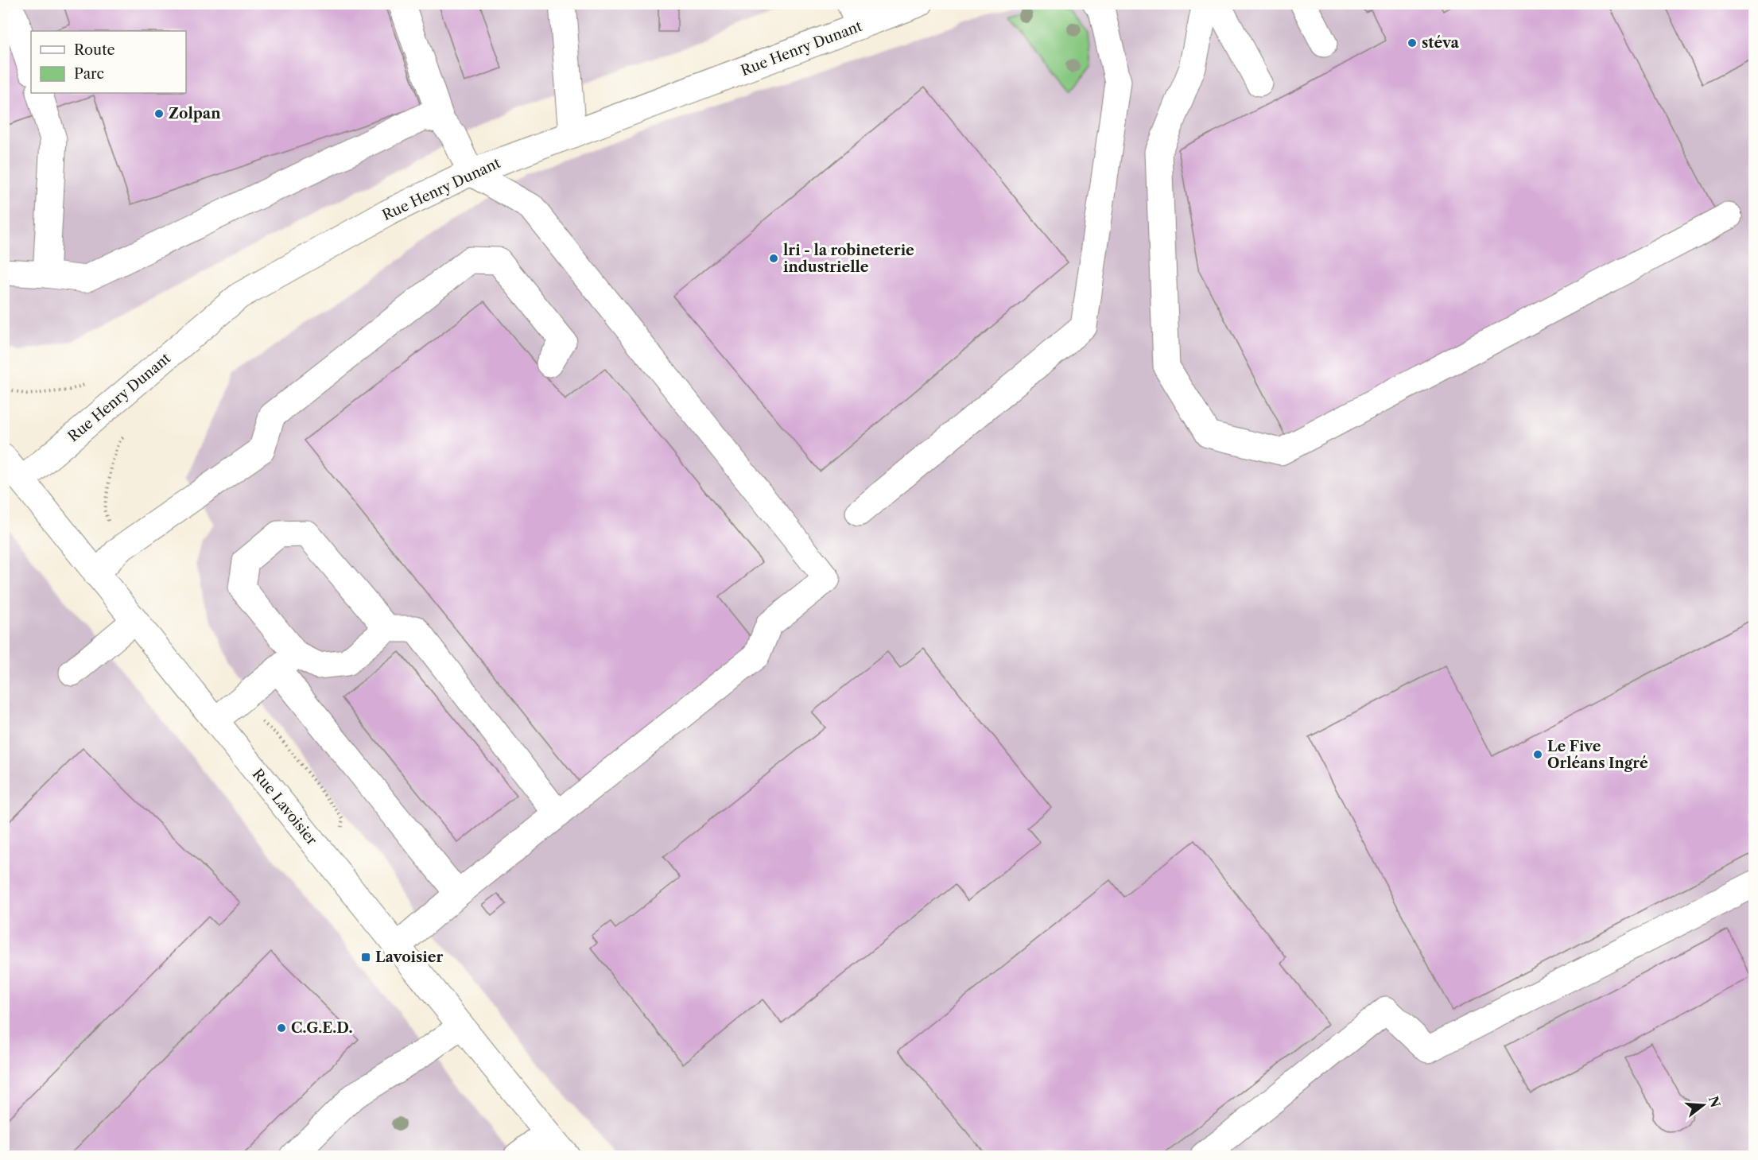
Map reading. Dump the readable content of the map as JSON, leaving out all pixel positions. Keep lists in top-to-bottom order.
{
  "streets": {
    "street": ["Rue Henry Dunant", "Rue Lavoisier"]
  },
  "crossings": [
    ["Rue Henry Dunant", "Rue Lavoisier"]
  ],
  "places": {
    "other": [
      "stéva",
      "Zolpan",
      "lri - la robineterie industrielle",
      "Le Five Orléans Ingré",
      "C.G.E.D."
    ],
    "transit": ["Lavoisier"]
  },
  "legend": ["Route", "Parc"],
  "north": "right"
}
